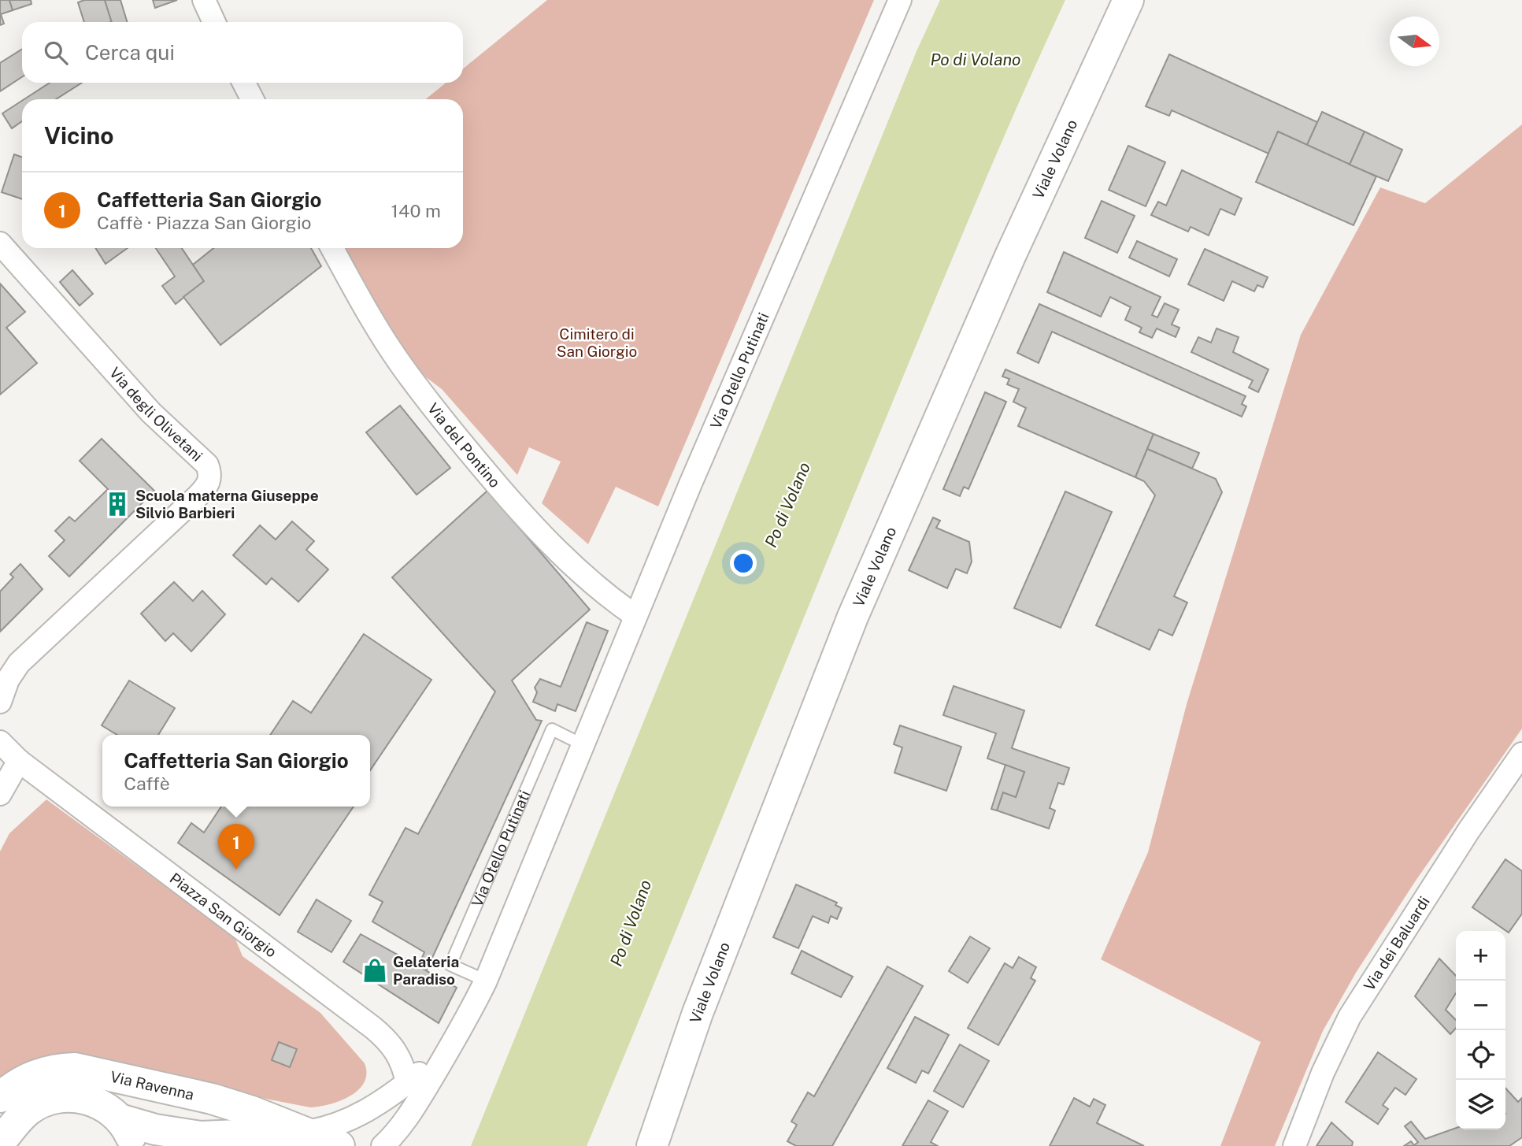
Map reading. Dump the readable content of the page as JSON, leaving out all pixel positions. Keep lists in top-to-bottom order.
{
  "streets": {
    "main road": ["Viale Volano", "Via Ravenna"],
    "street": [
      "Via Otello Putinati",
      "Via degli Olivetani",
      "Via del Pontino",
      "Piazza San Giorgio",
      "Via dei Baluardi"
    ]
  },
  "crossings": [
    ["Via Otello Putinati", "Via del Pontino"],
    ["Via Otello Putinati", "Piazza San Giorgio"],
    ["Via Otello Putinati", "Via Ravenna"]
  ],
  "water": ["Po di Volano"],
  "parks": ["Cimitero di San Giorgio"],
  "places": {
    "building": ["Scuola materna Giuseppe Silvio Barbieri"],
    "shop": ["Gelateria Paradiso"]
  },
  "north": "right",
  "page": {
    "search": "Cerca qui",
    "heading": "Vicino",
    "list": [
      {
        "mark": "1",
        "name": "Caffetteria San Giorgio",
        "note": "Caffè · Piazza San Giorgio",
        "value": "140 m"
      }
    ],
    "popup": ["Caffetteria San Giorgio", "Caffè"],
    "pins": "1",
    "map_buttons": ["+", "−"]
  }
}
